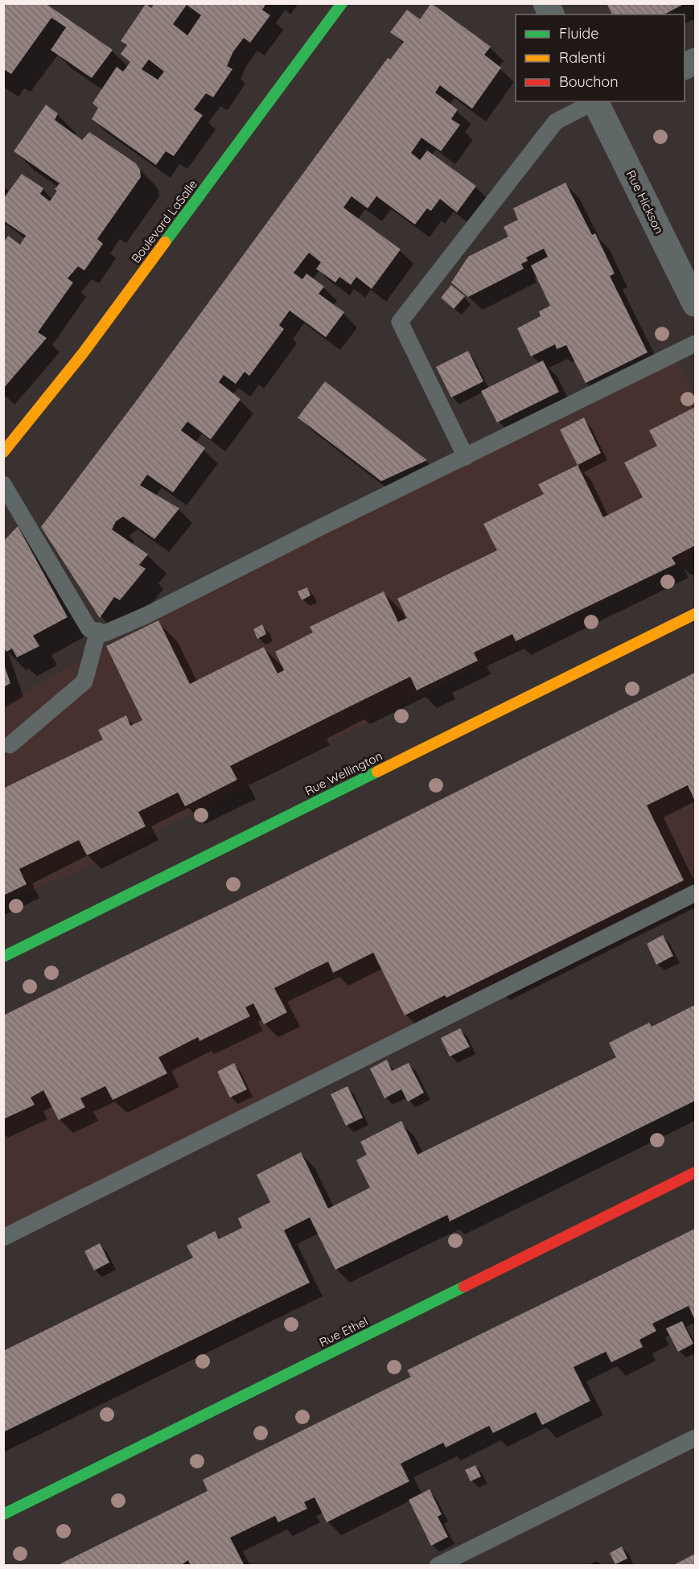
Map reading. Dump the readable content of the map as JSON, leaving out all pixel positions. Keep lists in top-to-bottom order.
{
  "streets": {
    "main road": ["Boulevard LaSalle", "Rue Wellington", "Rue Ethel"],
    "street": ["Rue Hickson"]
  },
  "legend": ["Fluide", "Ralenti", "Bouchon"]
}
